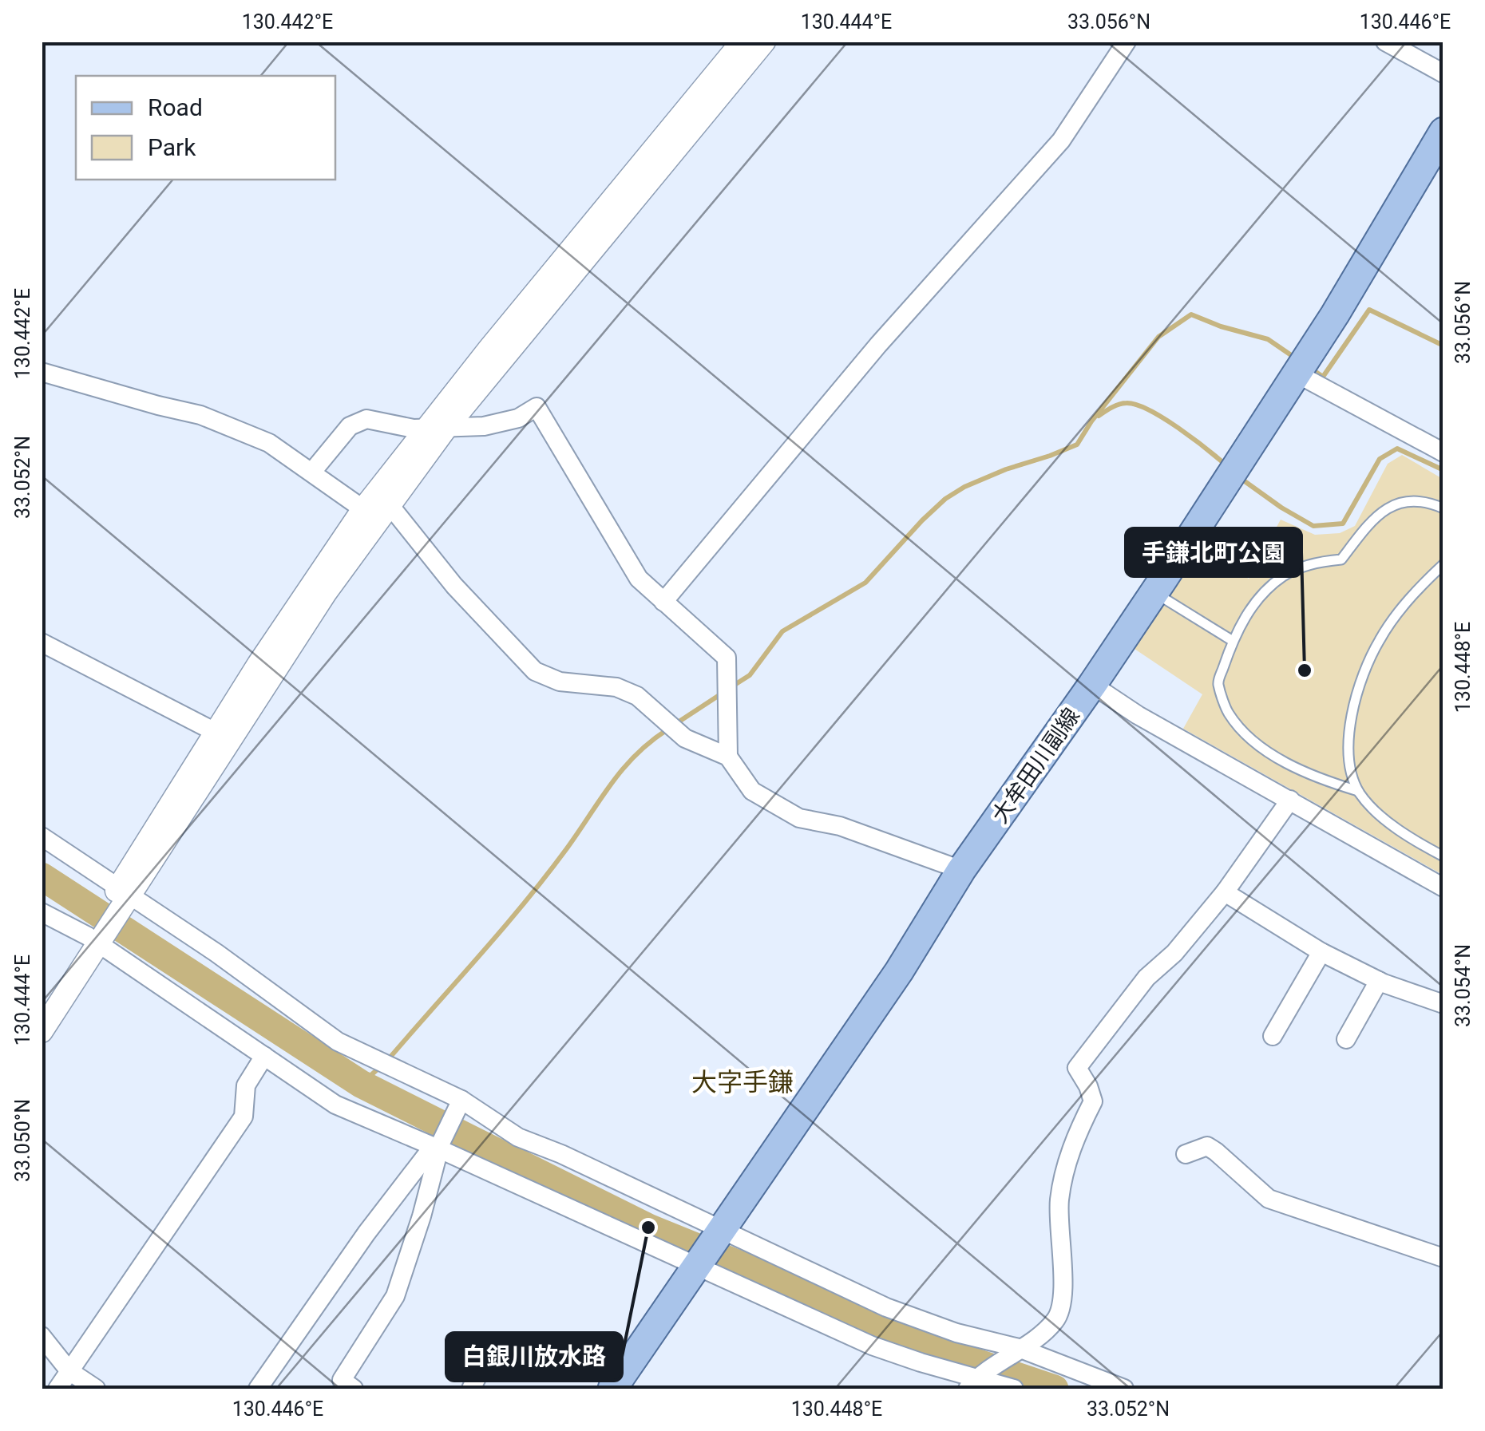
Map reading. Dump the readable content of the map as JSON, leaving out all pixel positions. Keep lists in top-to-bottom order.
{
  "streets": {
    "main road": ["大牟田川副線"]
  },
  "districts": ["大字手鎌"],
  "places": ["手鎌北町公園", "白銀川放水路"],
  "legend": ["Road", "Park"],
  "coordinates": [
    "130.442°E",
    "130.444°E",
    "33.056°N",
    "130.446°E",
    "33.052°N",
    "130.448°E",
    "33.054°N",
    "33.050°N"
  ]
}
